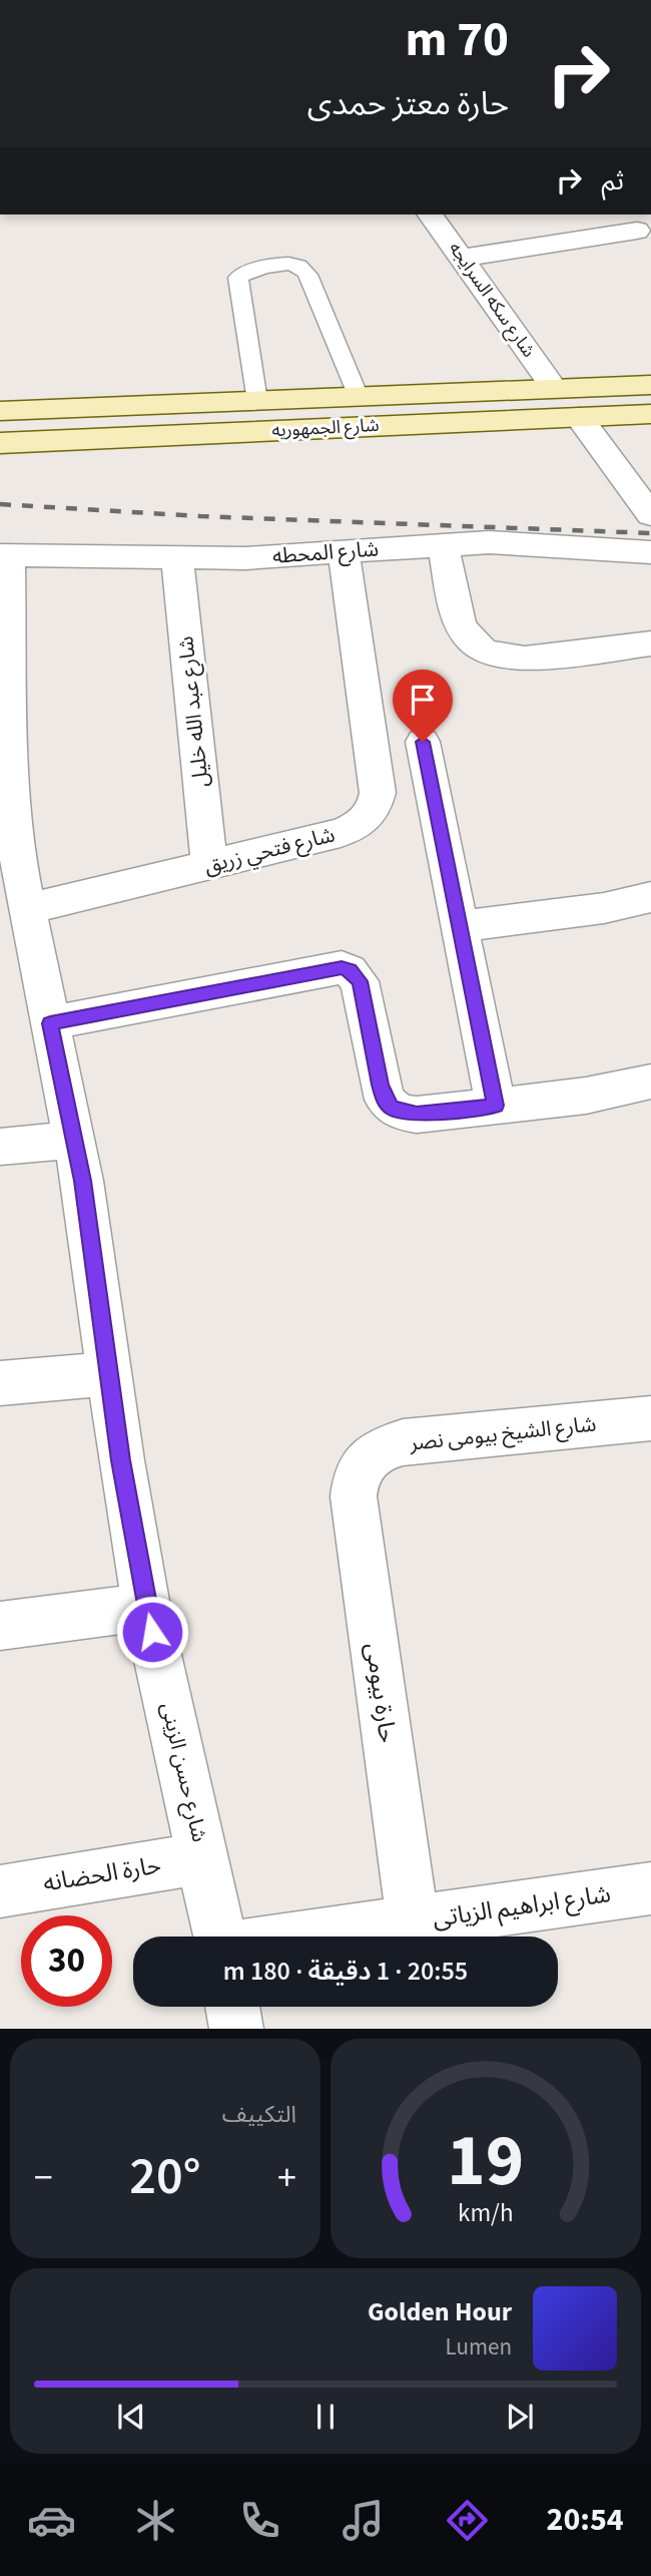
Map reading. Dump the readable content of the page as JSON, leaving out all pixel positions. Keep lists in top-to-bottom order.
{
  "streets": {
    "main road": ["شارع الجمهوريه"],
    "street": [
      "شارع سكه السرايجه",
      "شارع المحطه",
      "شارع عبد الله خليل",
      "شارع فتحي زريق",
      "شارع الشيخ بيومى نصر",
      "حارة بيومى",
      "شارع حسن الزينى",
      "حارة الحضانه",
      "شارع ابراهيم الزياتى"
    ]
  },
  "crossings": [
    ["شارع سكه السرايجه", "شارع الجمهوريه"],
    ["شارع المحطه", "شارع عبد الله خليل"],
    ["شارع المحطه", "شارع فتحي زريق"],
    ["شارع المحطه", "شارع حسن الزينى"],
    ["شارع عبد الله خليل", "شارع فتحي زريق"],
    ["شارع فتحي زريق", "شارع حسن الزينى"],
    ["شارع الشيخ بيومى نصر", "حارة بيومى"],
    ["حارة بيومى", "شارع ابراهيم الزياتى"],
    ["شارع حسن الزينى", "حارة الحضانه"]
  ],
  "page": {
    "turn": ["70 m", "حارة معتز حمدى"],
    "then": "ثم",
    "limit": "30",
    "trip": "20:55 · 1 دقيقة · 180 m",
    "tile": "التكييف",
    "heat": ["−", "20°", "+"],
    "song": ["Golden Hour", "Lumen"],
    "tabs": "20:54",
    "gauge": ["19", "km/h"]
  }
}
